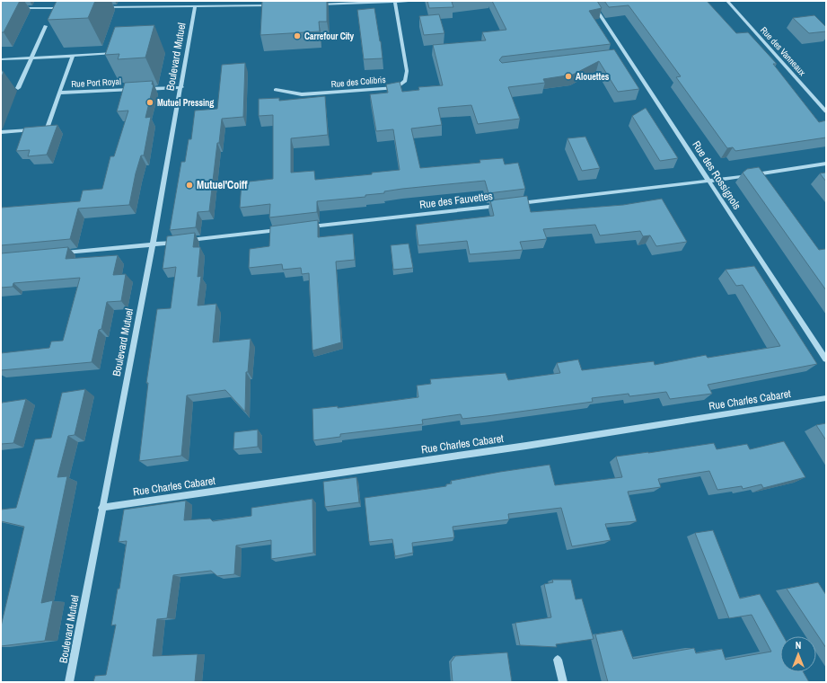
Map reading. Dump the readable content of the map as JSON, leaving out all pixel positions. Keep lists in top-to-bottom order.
{
  "streets": {
    "street": [
      "Rue des Vanneaux",
      "Boulevard Mutuel",
      "Rue des Colibris",
      "Rue Port Royal",
      "Rue des Rossignols",
      "Rue des Fauvettes",
      "Rue Charles Cabaret"
    ]
  },
  "crossings": [
    ["Boulevard Mutuel", "Rue Charles Cabaret"]
  ],
  "places": [
    "Carrefour City",
    "Alouettes",
    "Mutuel Pressing",
    "Mutuel'Coiff"
  ],
  "north": "top"
}
